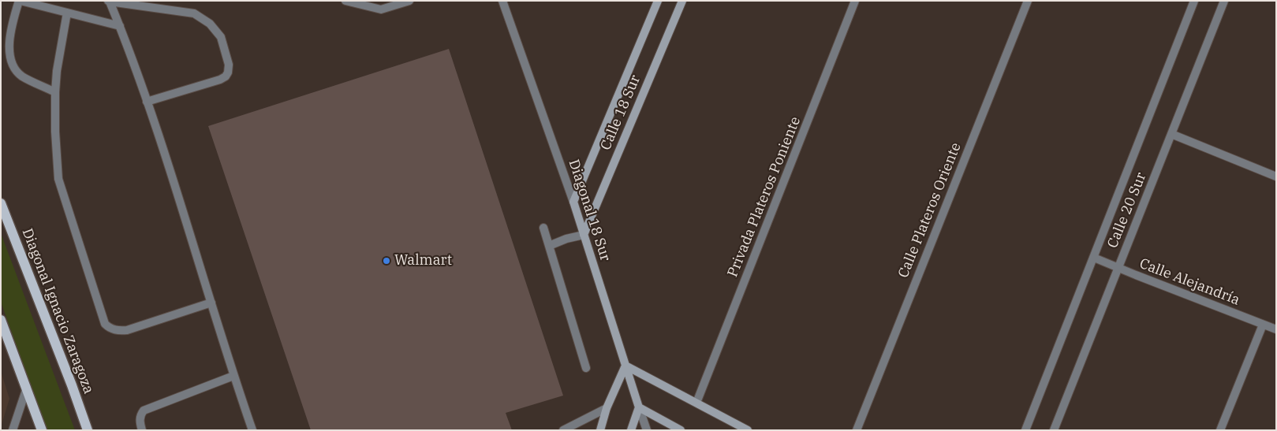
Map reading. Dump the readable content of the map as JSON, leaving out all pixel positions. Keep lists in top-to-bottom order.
{
  "streets": {
    "main road": ["Diagonal Ignacio Zaragoza"],
    "street": [
      "Calle 18 Sur",
      "Privada Plateros Poniente",
      "Diagonal 18 Sur",
      "Calle Plateros Oriente",
      "Calle 20 Sur",
      "Calle Alejandría"
    ]
  },
  "crossings": [
    ["Calle 18 Sur", "Diagonal 18 Sur"],
    ["Calle 20 Sur", "Calle Alejandría"]
  ],
  "places": ["Walmart"]
}
